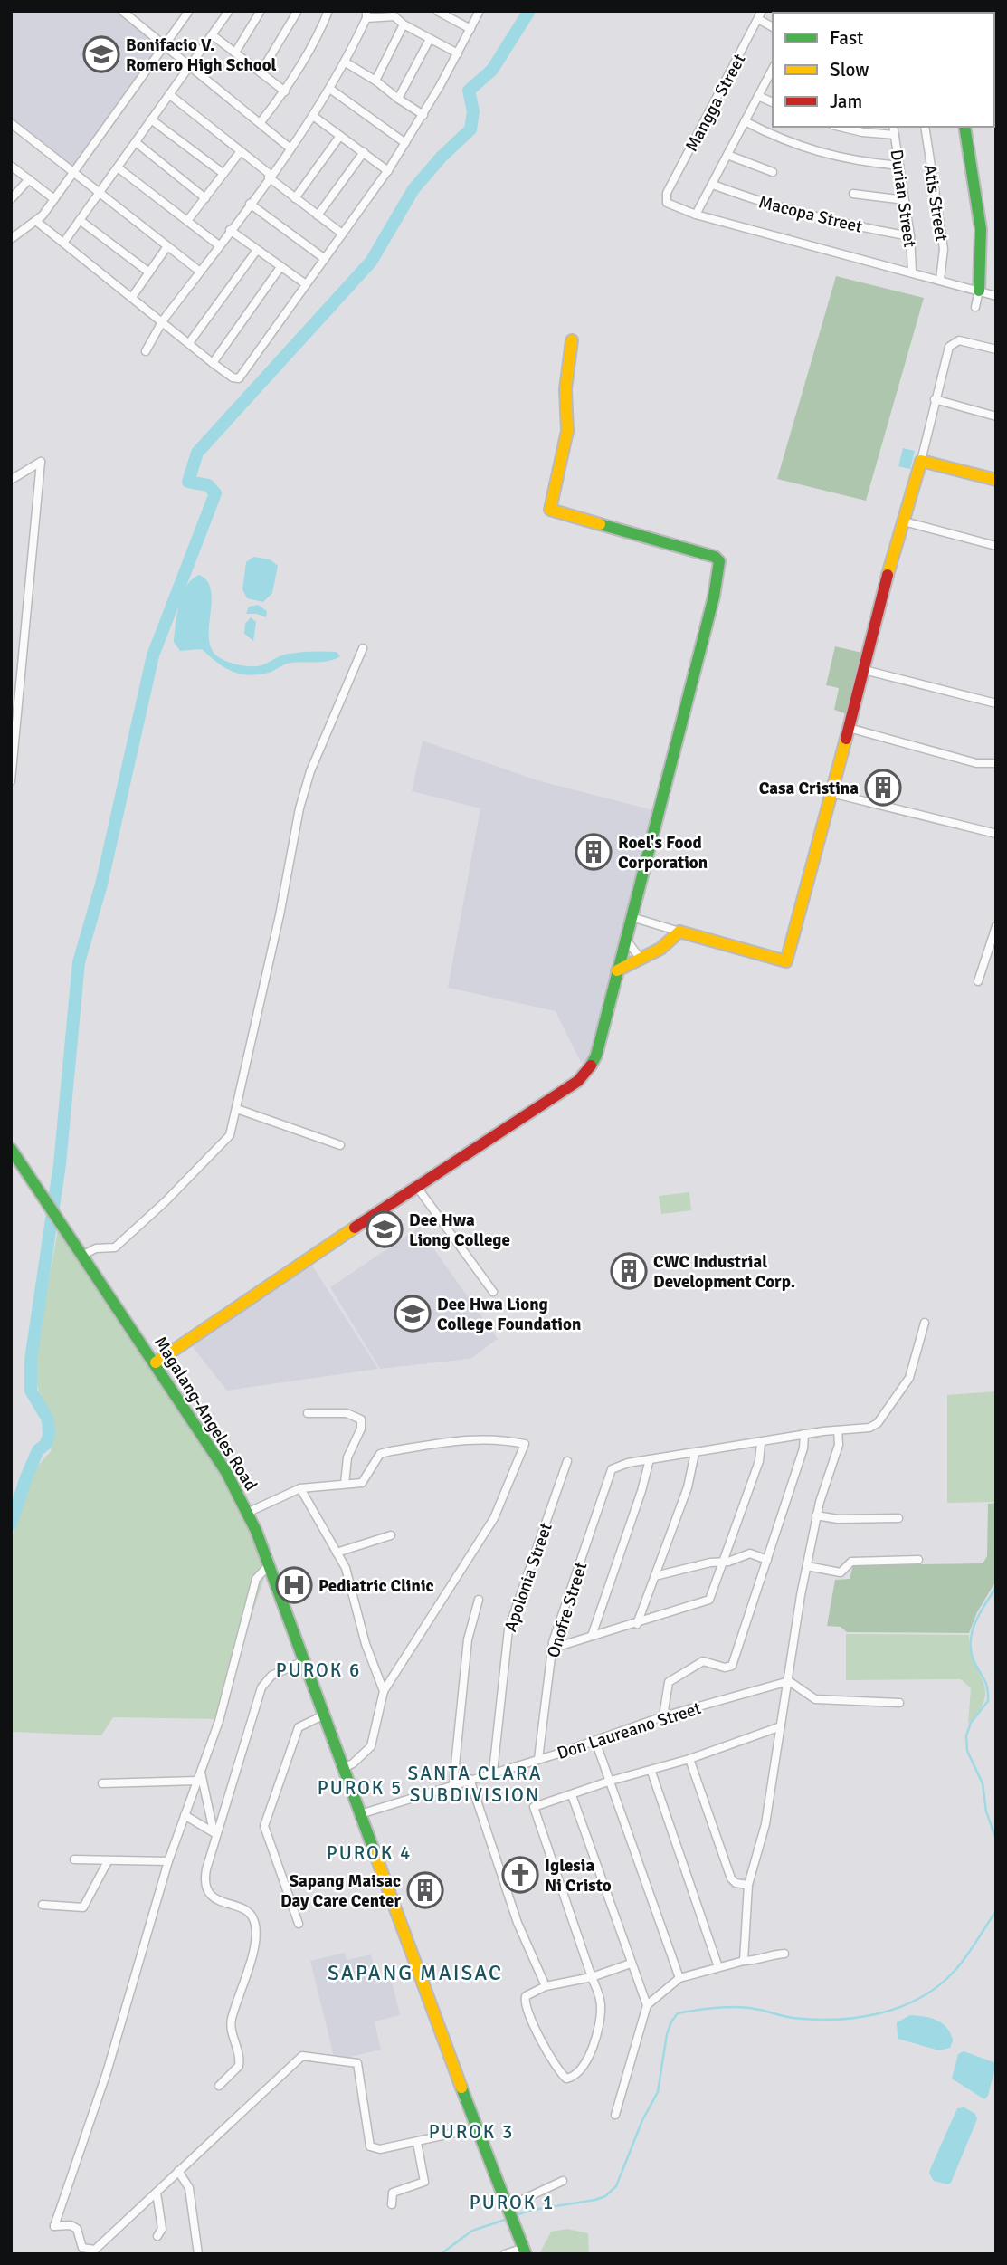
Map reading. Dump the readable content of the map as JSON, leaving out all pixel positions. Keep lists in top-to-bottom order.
{
  "streets": {
    "street": [
      "Mangga Street",
      "Durian Street",
      "Atis Street",
      "Macopa Street",
      "Magalang-Angeles Road",
      "Apolonia Street",
      "Onofre Street",
      "Don Laureano Street"
    ]
  },
  "crossings": [
    ["Durian Street", "Macopa Street"],
    ["Magalang-Angeles Road", "Don Laureano Street"],
    ["Apolonia Street", "Don Laureano Street"],
    ["Onofre Street", "Don Laureano Street"]
  ],
  "districts": [
    "PUROK 6",
    "SANTA CLARA SUBDIVISION",
    "PUROK 5",
    "PUROK 4",
    "SAPANG MAISAC",
    "PUROK 3",
    "PUROK 1"
  ],
  "places": {
    "school or university": ["Bonifacio V. Romero High School", "Dee Hwa Liong College", "Dee Hwa Liong College Foundation"],
    "building": [
      "Casa Cristina",
      "Roel's Food Corporation",
      "CWC Industrial Development Corp.",
      "Sapang Maisac Day Care Center"
    ],
    "hospital": ["Pediatric Clinic"],
    "church": ["Iglesia Ni Cristo"]
  },
  "legend": ["Fast", "Slow", "Jam"]
}
